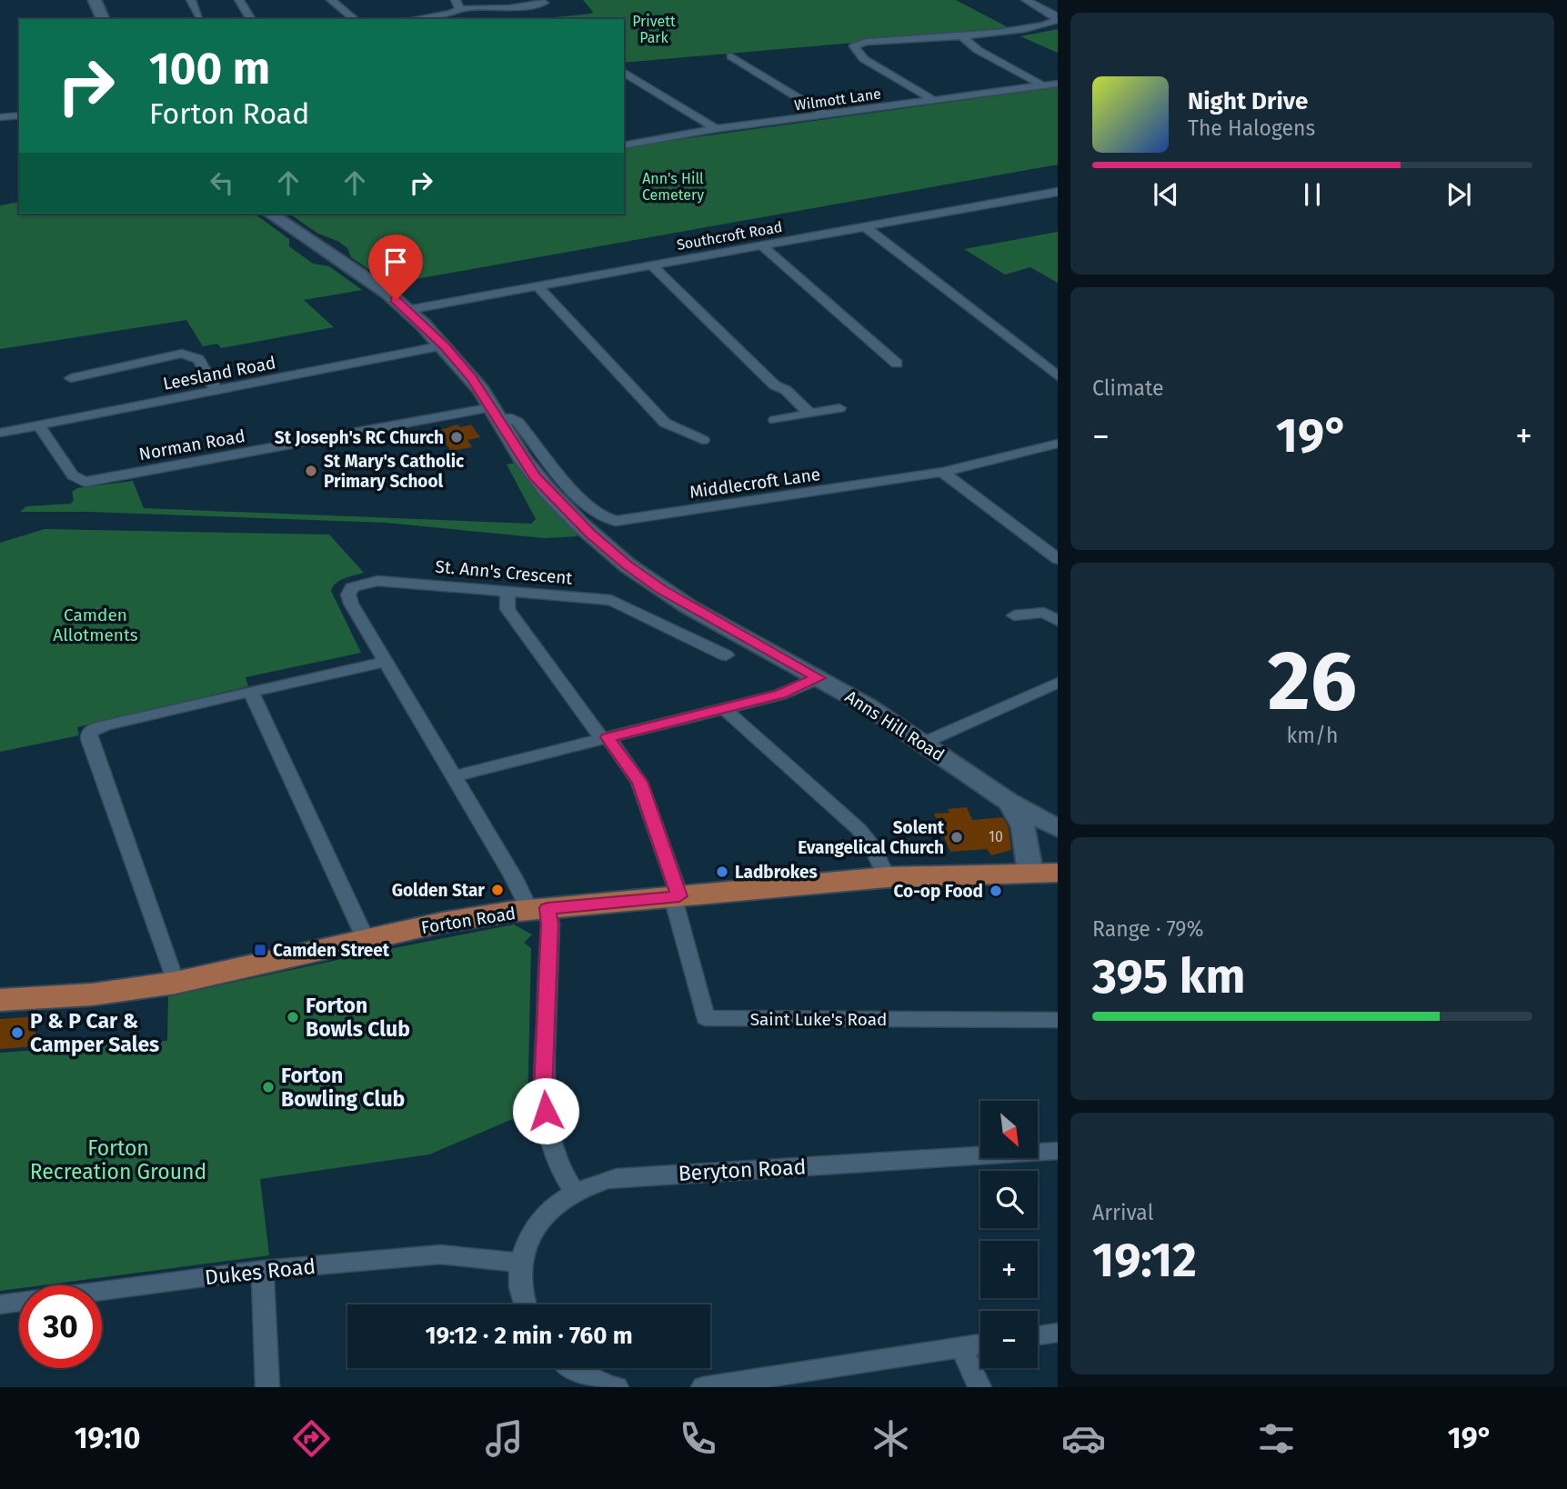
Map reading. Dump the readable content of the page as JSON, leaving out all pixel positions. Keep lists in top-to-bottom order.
{
  "streets": {
    "main road": ["Forton Road"],
    "street": [
      "Wilmott Lane",
      "Southcroft Road",
      "Leesland Road",
      "Norman Road",
      "Middlecroft Lane",
      "St. Ann's Crescent",
      "Anns Hill Road",
      "Saint Luke's Road",
      "Beryton Road",
      "Dukes Road"
    ]
  },
  "crossings": [
    ["Southcroft Road", "Anns Hill Road"],
    ["Leesland Road", "Norman Road"],
    ["Leesland Road", "Anns Hill Road"],
    ["Norman Road", "Middlecroft Lane"],
    ["Norman Road", "Anns Hill Road"],
    ["Middlecroft Lane", "Anns Hill Road"],
    ["Anns Hill Road", "Forton Road"],
    ["Forton Road", "Saint Luke's Road"],
    ["Beryton Road", "Dukes Road"]
  ],
  "parks": [
    "Privett Park",
    "Ann's Hill Cemetery",
    "Camden Allotments",
    "Forton Recreation Ground"
  ],
  "places": {
    "other": [
      "St Joseph's RC Church",
      "St Mary's Catholic Primary School",
      "Solent Evangelical Church",
      "Ladbrokes",
      "Golden Star",
      "Co-op Food",
      "Forton Bowls Club",
      "P & P Car & Camper Sales",
      "Forton Bowling Club"
    ],
    "transit": ["Camden Street"]
  },
  "house_numbers": ["10"],
  "north": "bottom right",
  "page": {
    "turn": ["100 m", "Forton Road"],
    "song": ["Night Drive", "The Halogens"],
    "tile": [
      "Climate",
      ["26", "km/h"],
      ["Range · 79%", "395 km"],
      ["Arrival", "19:12"]
    ],
    "heat": ["−", "19°", "+"],
    "map_buttons": ["+", "−"],
    "limit": "30",
    "trip": "19:12 · 2 min · 760 m",
    "tabs": ["19:10", "19°"]
  }
}
